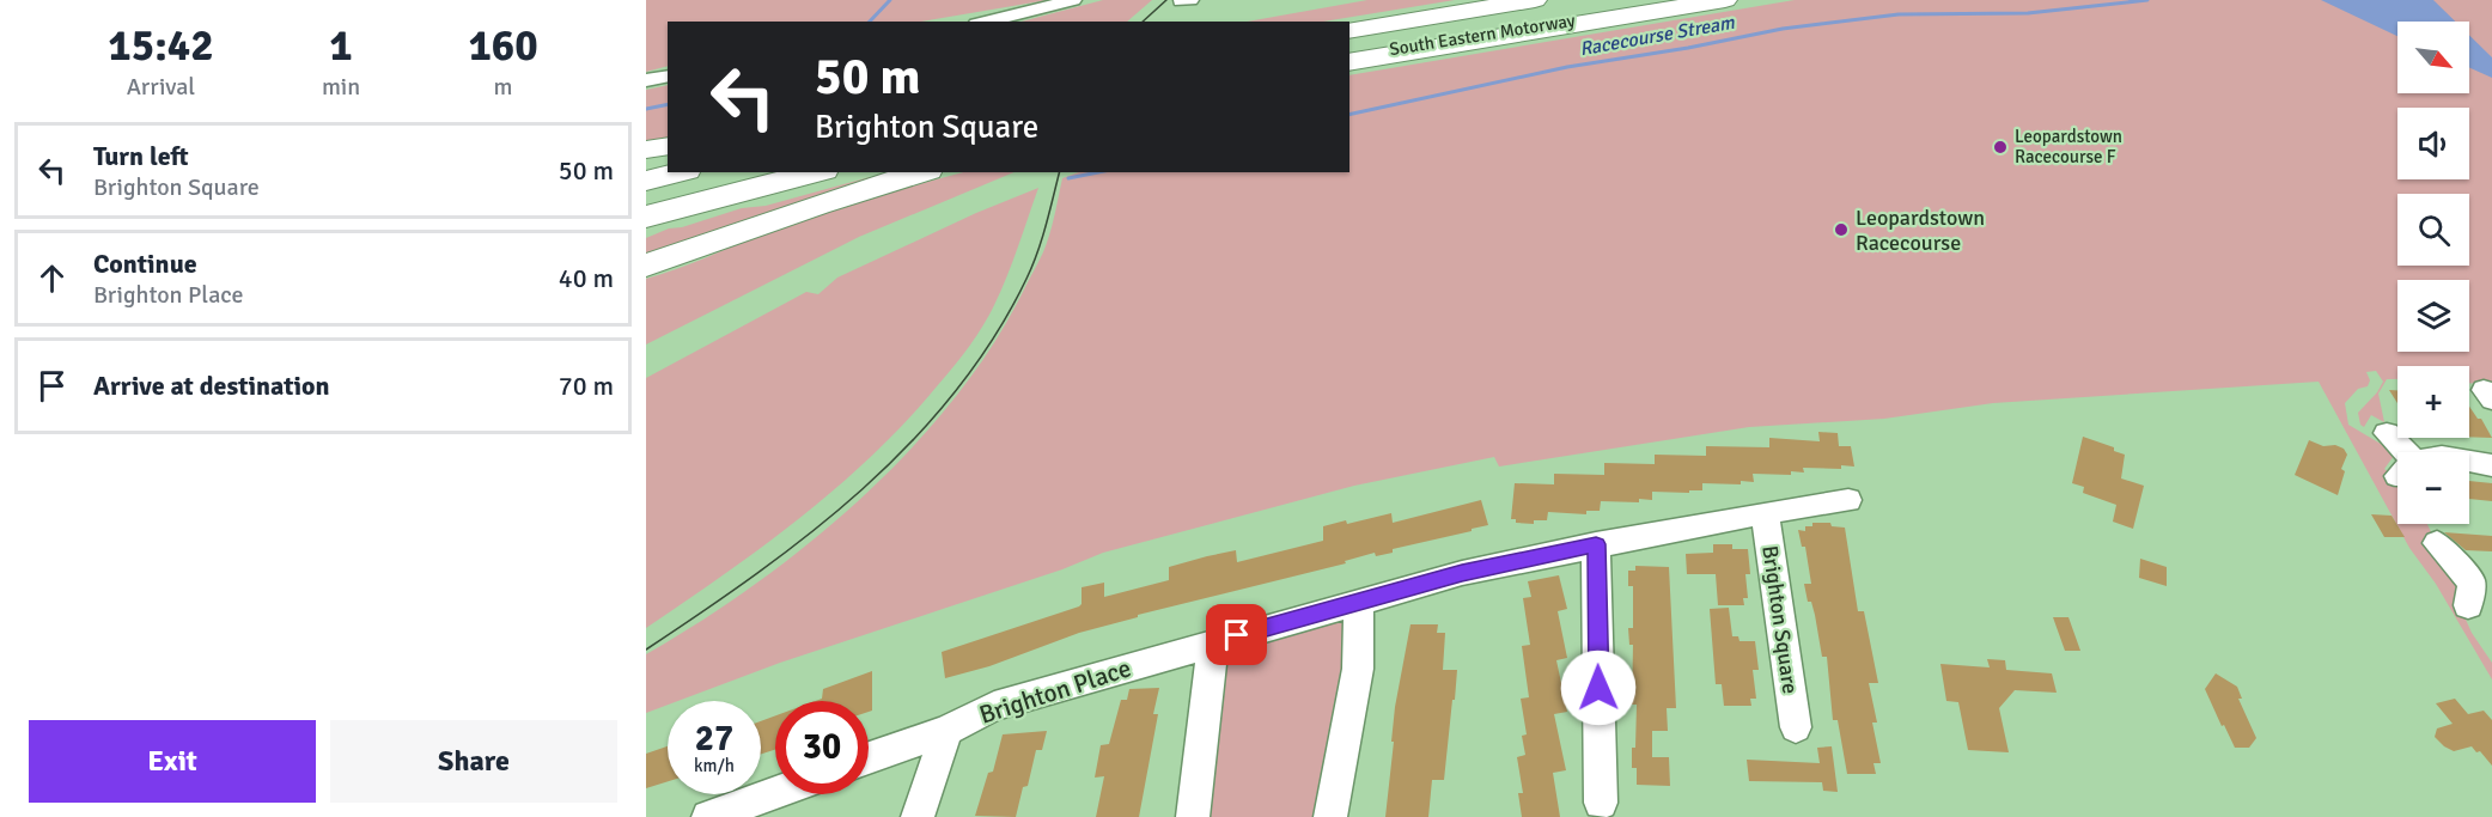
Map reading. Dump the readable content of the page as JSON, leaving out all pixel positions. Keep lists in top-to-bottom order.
{
  "streets": {
    "highway": ["South Eastern Motorway"],
    "street": ["Brighton Square", "Brighton Place"]
  },
  "water": ["Racecourse Stream"],
  "places": ["Leopardstown Racecourse F", "Leopardstown Racecourse"],
  "north": "bottom right",
  "page": {
    "eta": [
      "15:42",
      "Arrival",
      "1",
      "min",
      "160",
      "m"
    ],
    "map_buttons": ["+", "−"],
    "turn": ["50 m", "Brighton Square"],
    "list": [
      {
        "name": "Turn left",
        "note": "Brighton Square",
        "value": "50 m"
      },
      {
        "name": "Continue",
        "note": "Brighton Place",
        "value": "40 m"
      },
      {
        "name": "Arrive at destination",
        "value": "70 m"
      }
    ],
    "speed": "27 km/h",
    "limit": "30",
    "buttons": ["Exit", "Share"]
  }
}
